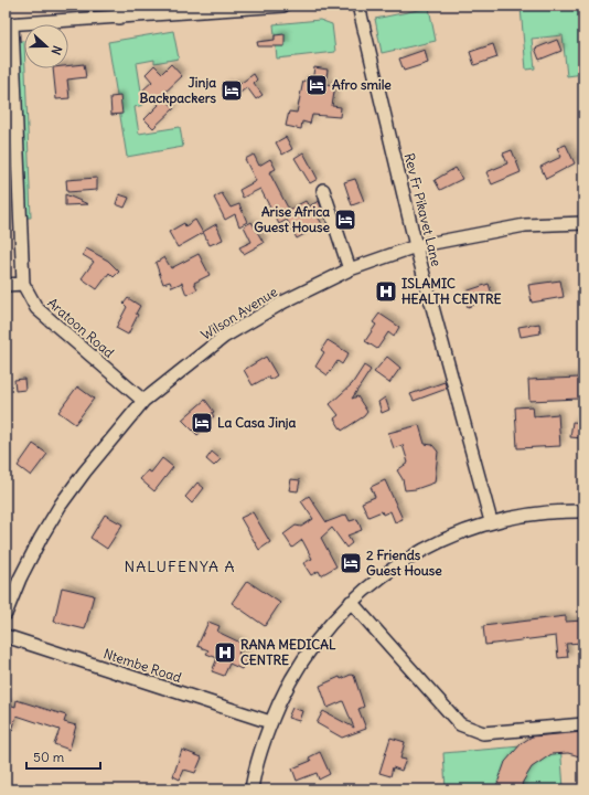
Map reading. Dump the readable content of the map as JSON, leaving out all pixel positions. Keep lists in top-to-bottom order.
{
  "streets": {
    "street": [
      "Rev Fr Pikavet Lane",
      "Wilson Avenue",
      "Aratoon Road",
      "Ntembe Road"
    ]
  },
  "crossings": [
    ["Rev Fr Pikavet Lane", "Wilson Avenue"],
    ["Wilson Avenue", "Aratoon Road"]
  ],
  "districts": ["NALUFENYA A"],
  "places": {
    "hotel": [
      "Afro smile",
      "Jinja Backpackers",
      "Arise Africa Guest House",
      "La Casa Jinja",
      "2 Friends Guest House"
    ],
    "hospital": ["ISLAMIC HEALTH CENTRE", "RANA MEDICAL CENTRE"]
  },
  "scale_bar": "50 m",
  "north": "right"
}
